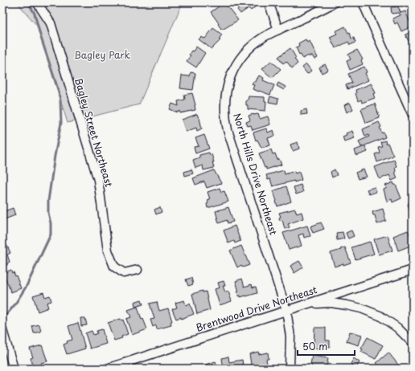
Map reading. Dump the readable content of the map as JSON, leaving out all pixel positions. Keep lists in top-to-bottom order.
{
  "streets": {
    "street": ["Bagley Street Northeast", "North Hills Drive Northeast", "Brentwood Drive Northeast"]
  },
  "crossings": [
    ["North Hills Drive Northeast", "Brentwood Drive Northeast"]
  ],
  "parks": ["Bagley Park"],
  "scale_bar": "50 m"
}
